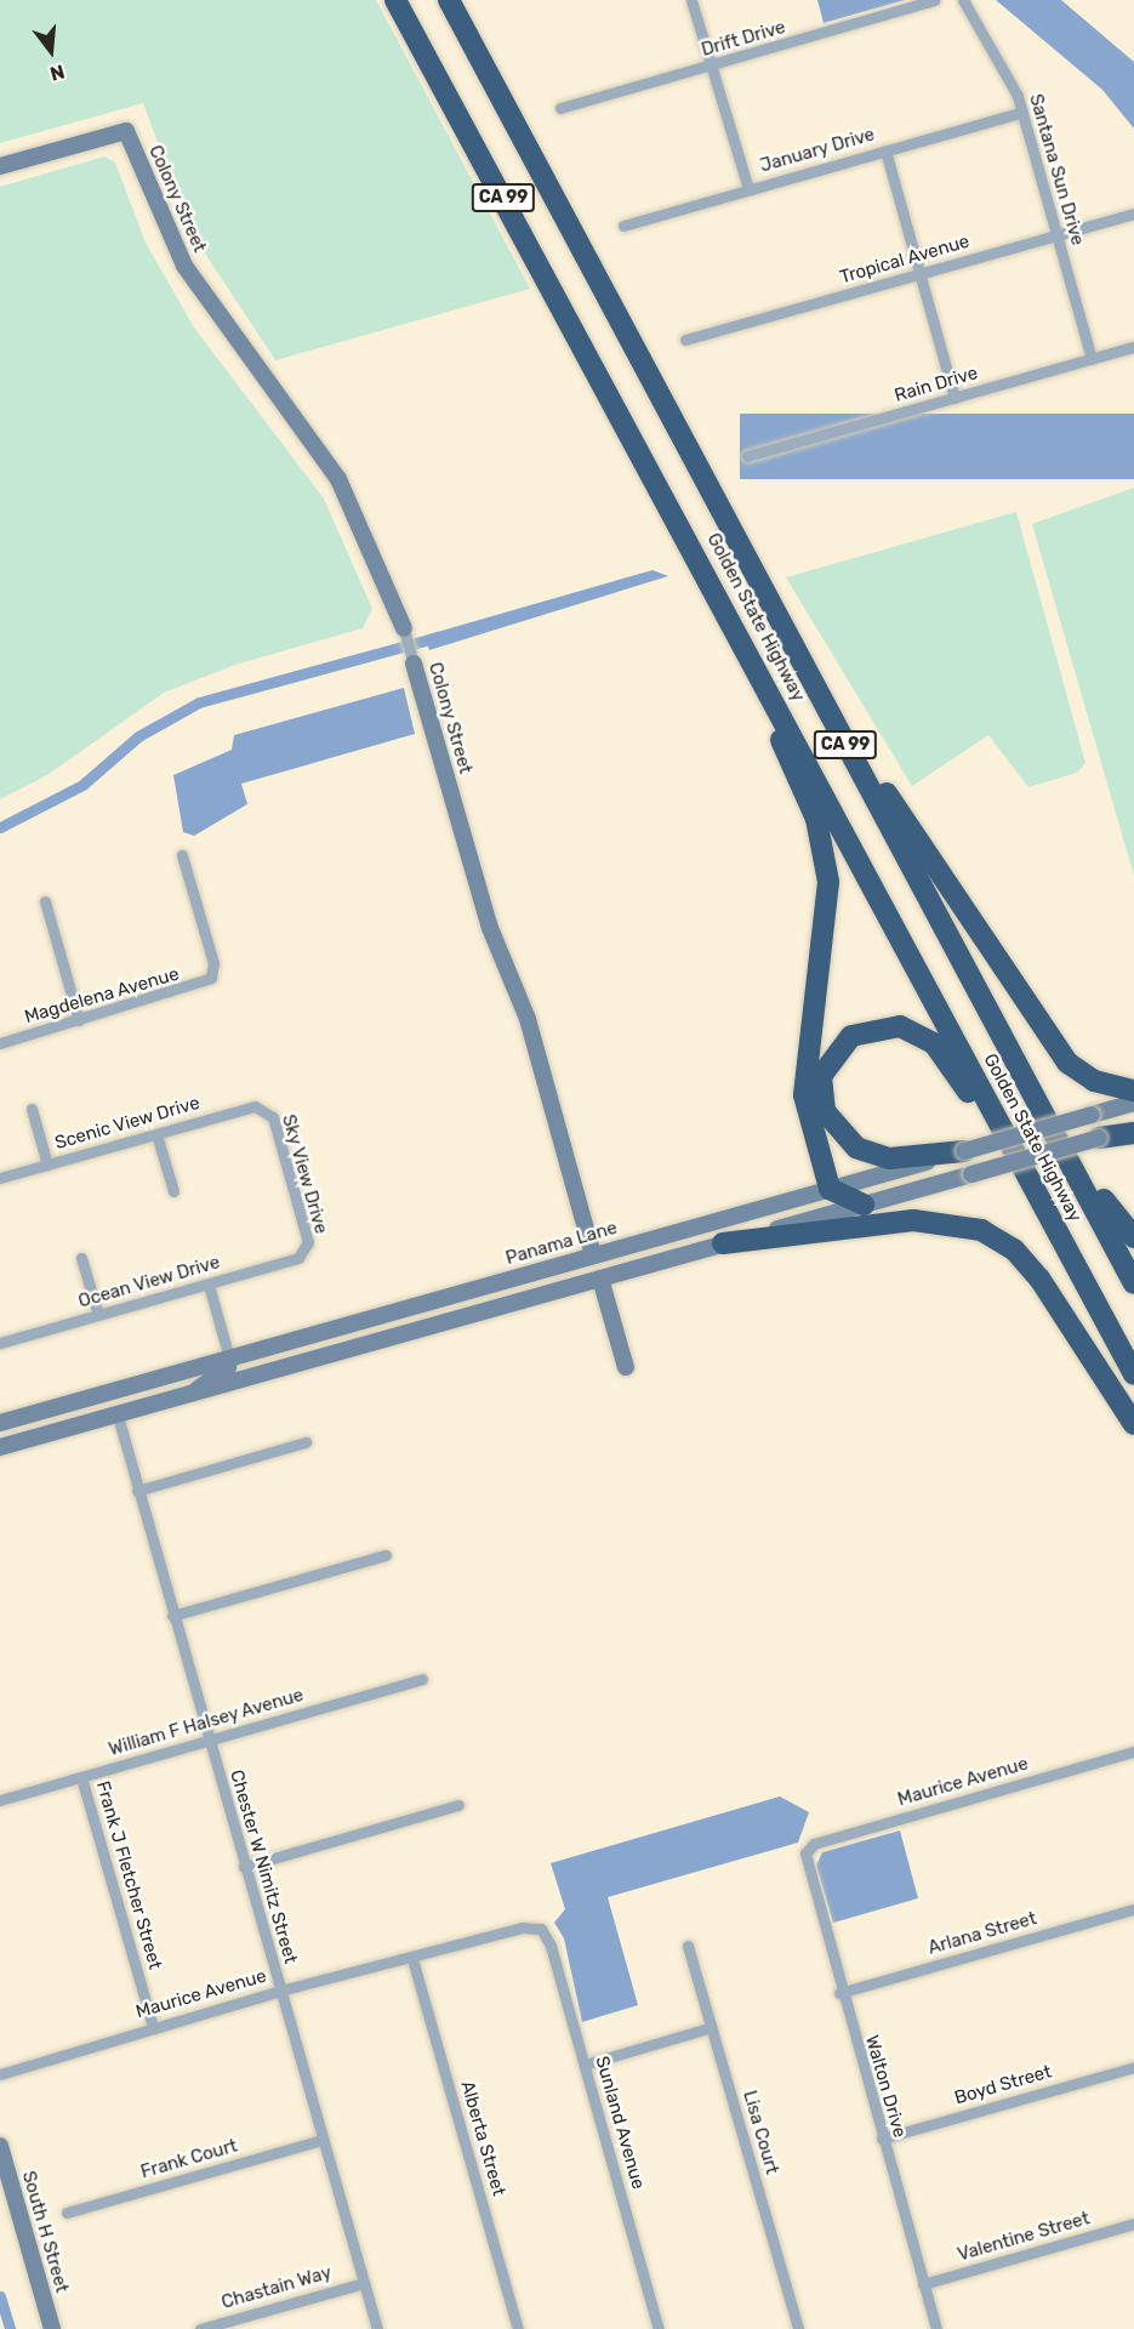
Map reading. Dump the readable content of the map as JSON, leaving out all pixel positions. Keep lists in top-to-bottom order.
{
  "streets": {
    "highway": ["CA 99", "Golden State Highway"],
    "main road": ["Colony Street", "Panama Lane", "South H Street"],
    "street": [
      "Drift Drive",
      "January Drive",
      "Santana Sun Drive",
      "Tropical Avenue",
      "Rain Drive",
      "Magdelena Avenue",
      "Scenic View Drive",
      "Sky View Drive",
      "Ocean View Drive",
      "William F Halsey Avenue",
      "Maurice Avenue",
      "Chester W Nimitz Street",
      "Frank J Fletcher Street",
      "Arlana Street",
      "Boyd Street",
      "Walton Drive",
      "Sunland Avenue",
      "Lisa Court",
      "Alberta Street",
      "Frank Court",
      "Valentine Street",
      "Chastain Way"
    ]
  },
  "crossings": [
    ["January Drive", "Santana Sun Drive"],
    ["Santana Sun Drive", "Tropical Avenue"],
    ["Santana Sun Drive", "Rain Drive"],
    ["Colony Street", "Panama Lane"],
    ["Scenic View Drive", "Sky View Drive"],
    ["Sky View Drive", "Ocean View Drive"],
    ["William F Halsey Avenue", "Chester W Nimitz Street"],
    ["William F Halsey Avenue", "Frank J Fletcher Street"],
    ["Maurice Avenue", "Chester W Nimitz Street"],
    ["Maurice Avenue", "Frank J Fletcher Street"],
    ["Maurice Avenue", "Walton Drive"],
    ["Maurice Avenue", "Sunland Avenue"],
    ["Maurice Avenue", "Alberta Street"],
    ["Chester W Nimitz Street", "Frank Court"],
    ["Chester W Nimitz Street", "Chastain Way"],
    ["Arlana Street", "Walton Drive"],
    ["Boyd Street", "Walton Drive"],
    ["Walton Drive", "Valentine Street"]
  ],
  "north": "bottom"
}
